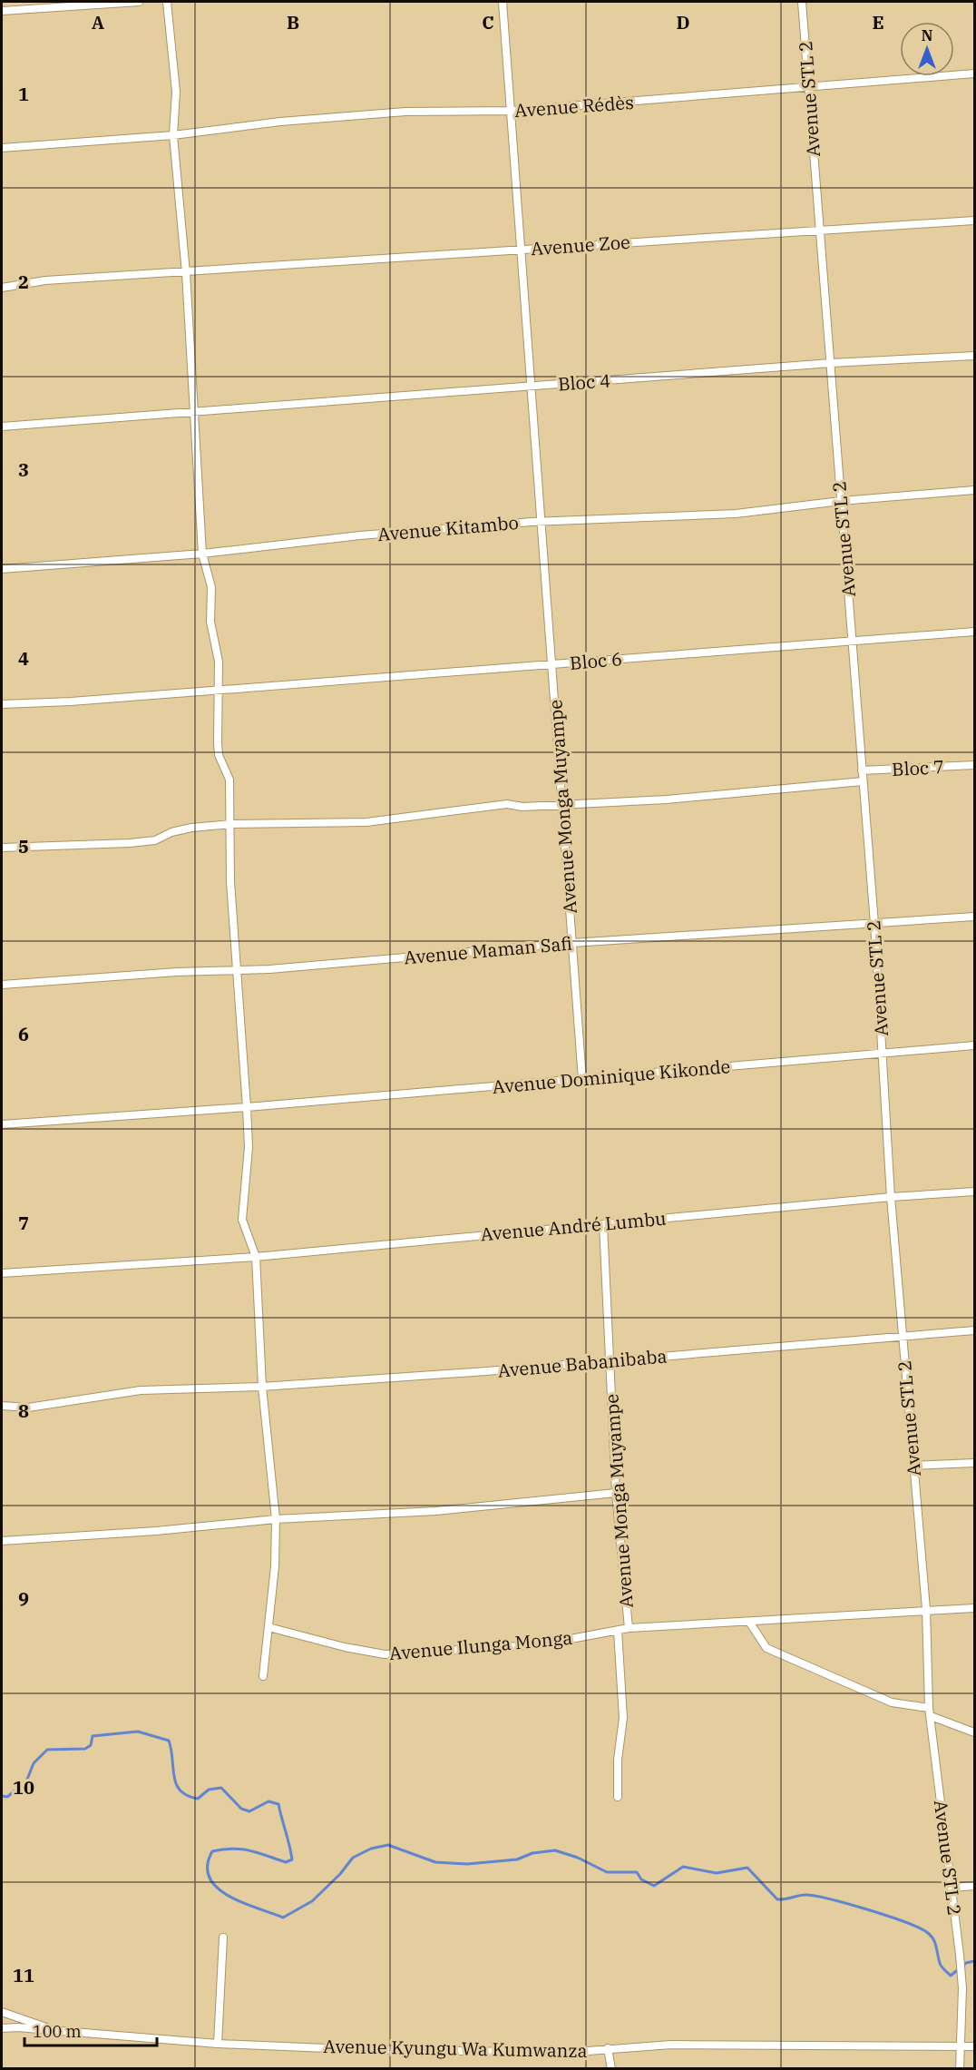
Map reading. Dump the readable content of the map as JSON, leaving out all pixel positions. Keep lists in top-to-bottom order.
{
  "streets": {
    "street": [
      "Avenue STL 2",
      "Avenue Rédès",
      "Avenue Zoe",
      "Bloc 4",
      "Avenue Kitambo",
      "Bloc 6",
      "Bloc 7",
      "Avenue Monga Muyampe",
      "Avenue Maman Safi",
      "Avenue Dominique Kikonde",
      "Avenue André Lumbu",
      "Avenue Babanibaba",
      "Avenue Ilunga Monga",
      "Avenue Kyungu Wa Kumwanza"
    ]
  },
  "crossings": [
    ["Avenue STL 2", "Avenue Rédès"],
    ["Avenue STL 2", "Avenue Zoe"],
    ["Avenue STL 2", "Bloc 4"],
    ["Avenue STL 2", "Avenue Kitambo"],
    ["Avenue STL 2", "Bloc 6"],
    ["Avenue STL 2", "Bloc 7"],
    ["Avenue STL 2", "Avenue Monga Muyampe"],
    ["Avenue STL 2", "Avenue Maman Safi"],
    ["Avenue STL 2", "Avenue Dominique Kikonde"],
    ["Avenue STL 2", "Avenue André Lumbu"],
    ["Avenue STL 2", "Avenue Babanibaba"],
    ["Avenue STL 2", "Avenue Kyungu Wa Kumwanza"],
    ["Avenue Rédès", "Avenue Monga Muyampe"],
    ["Avenue Zoe", "Avenue Monga Muyampe"],
    ["Bloc 4", "Avenue Monga Muyampe"],
    ["Avenue Kitambo", "Avenue Monga Muyampe"],
    ["Bloc 6", "Avenue Monga Muyampe"],
    ["Avenue Monga Muyampe", "Avenue Maman Safi"],
    ["Avenue Monga Muyampe", "Avenue Dominique Kikonde"],
    ["Avenue Monga Muyampe", "Avenue André Lumbu"],
    ["Avenue Monga Muyampe", "Avenue Babanibaba"],
    ["Avenue Monga Muyampe", "Avenue Ilunga Monga"]
  ],
  "scale_bar": "100 m",
  "north": "top",
  "grid": {
    "columns": [
      "A",
      "B",
      "C",
      "D",
      "E"
    ],
    "rows": [
      "1",
      "2",
      "3",
      "4",
      "5",
      "6",
      "7",
      "8",
      "9",
      "10",
      "11"
    ]
  }
}
